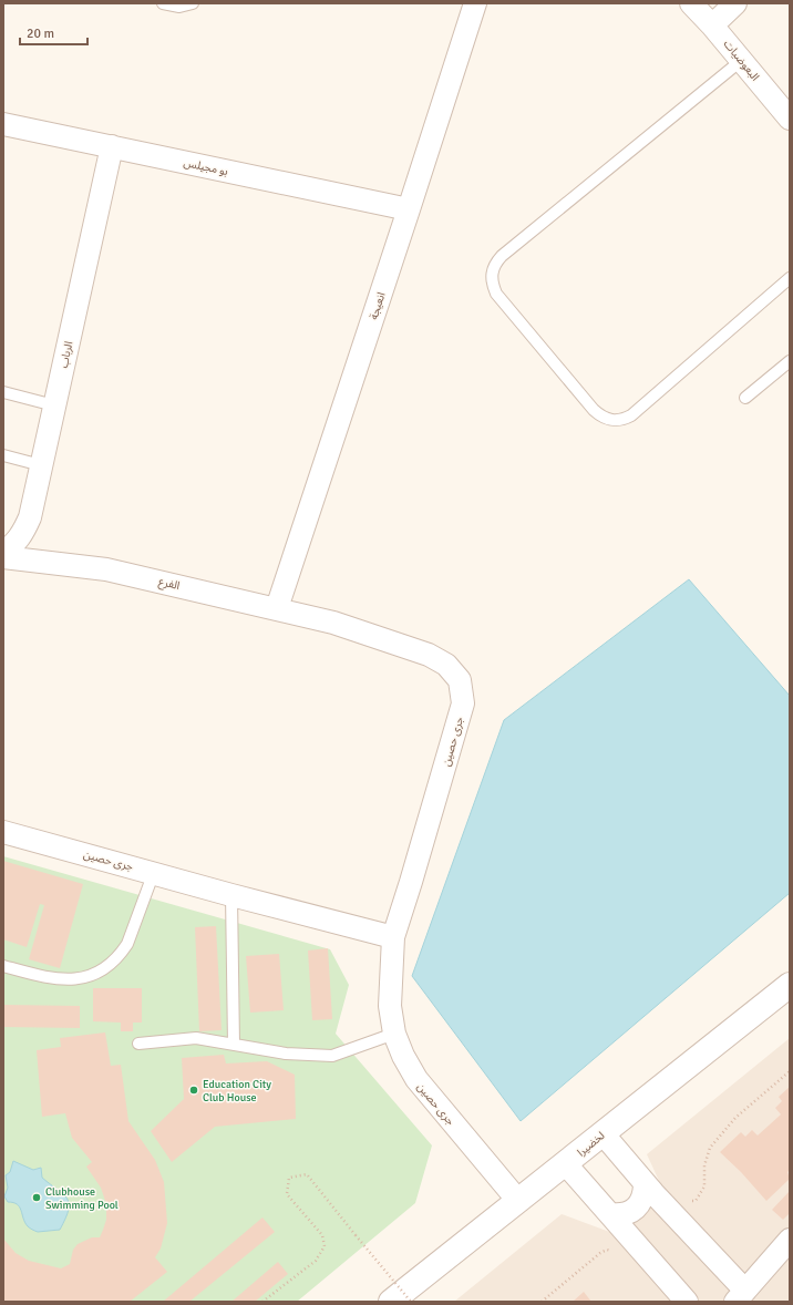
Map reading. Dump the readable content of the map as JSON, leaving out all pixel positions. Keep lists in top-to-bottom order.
{
  "streets": {
    "street": [
      "البعوضيات",
      "بو مجيلس",
      "انعيجة",
      "الرباب",
      "الفرع",
      "جرى حصين",
      "لخضيرا"
    ]
  },
  "crossings": [
    ["بو مجيلس", "انعيجة"],
    ["بو مجيلس", "الرباب"],
    ["انعيجة", "الفرع"],
    ["الفرع", "جرى حصين"],
    ["جرى حصين", "لخضيرا"]
  ],
  "places": ["Education City Club House", "Clubhouse Swimming Pool"],
  "scale_bar": "20 m"
}
